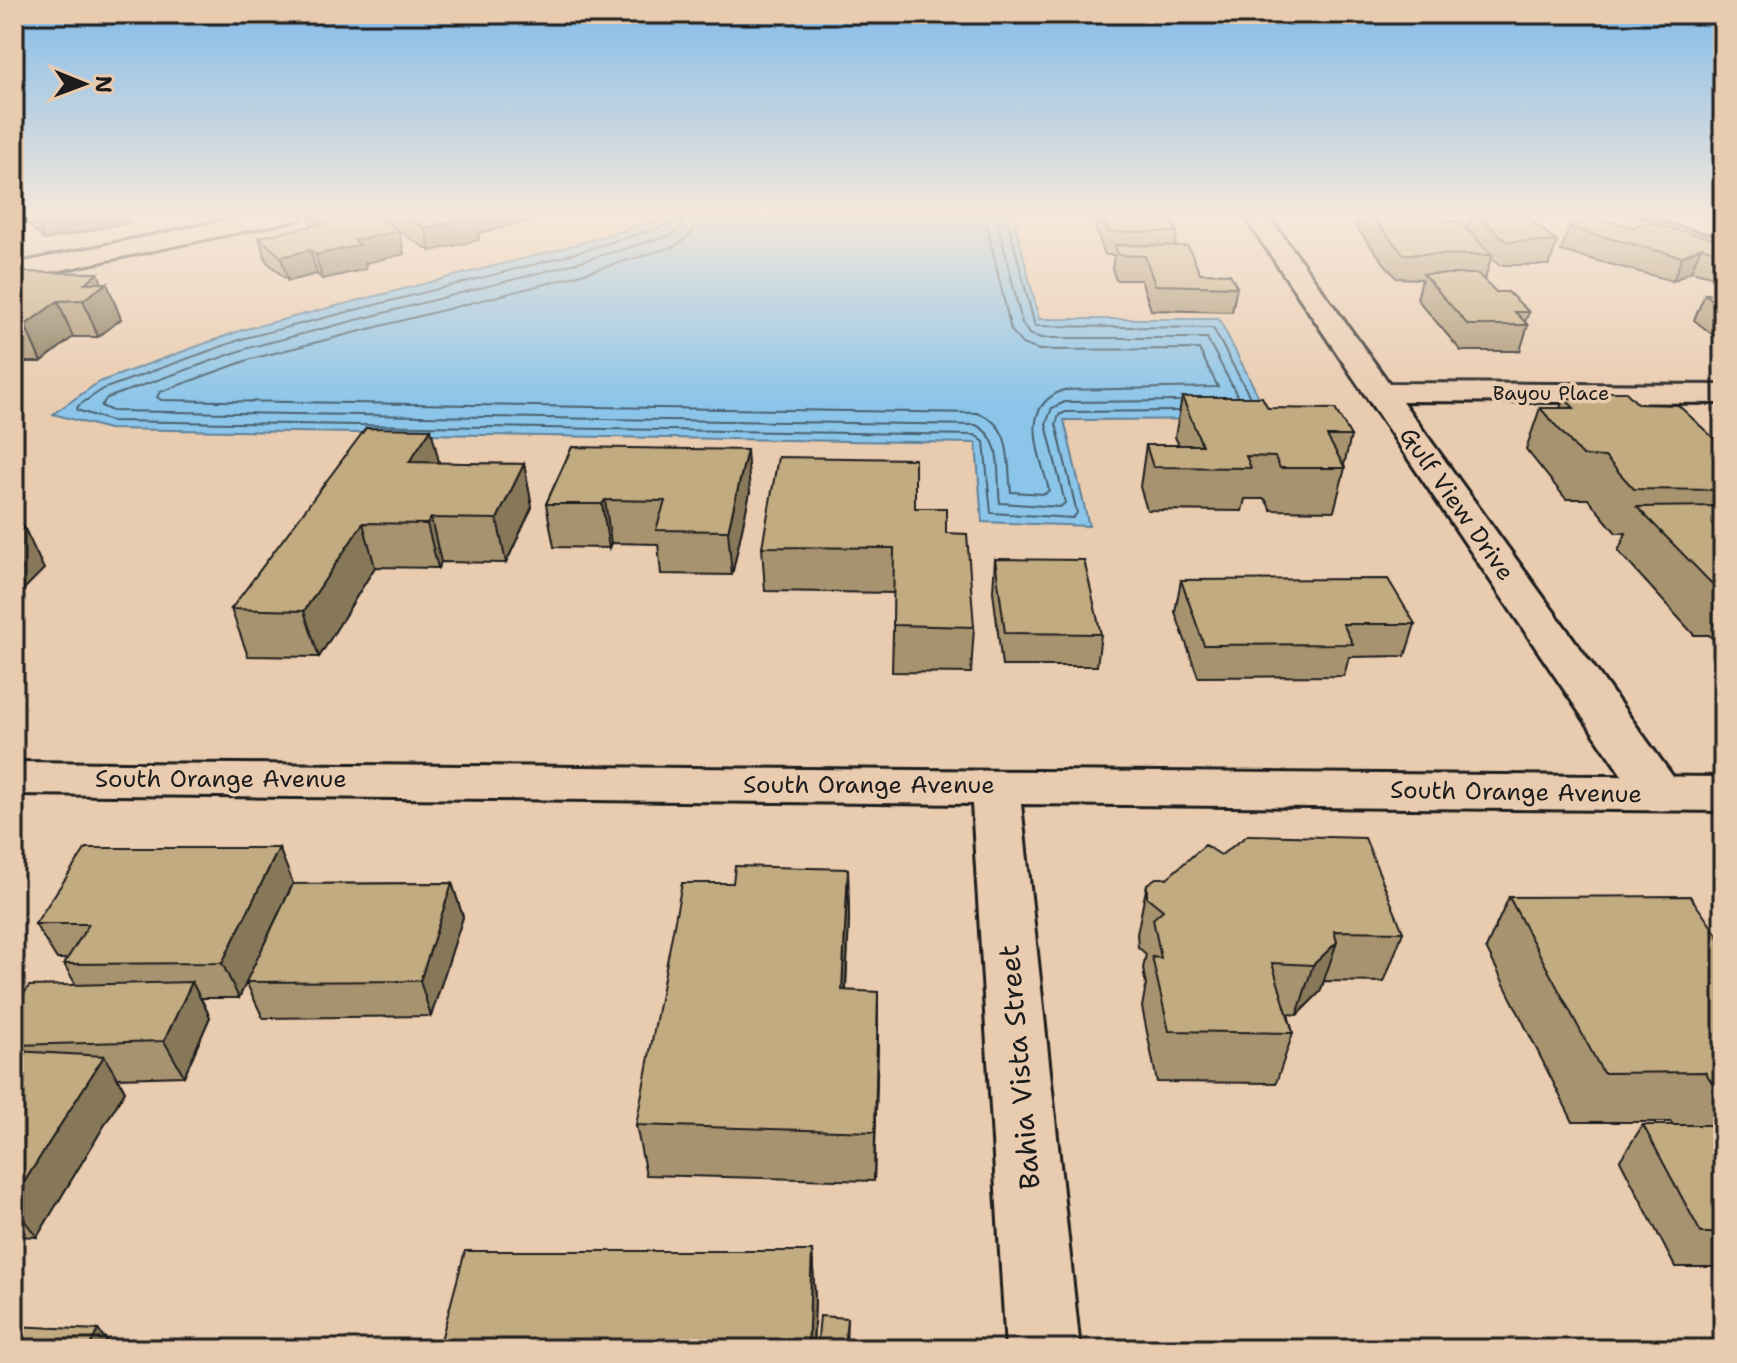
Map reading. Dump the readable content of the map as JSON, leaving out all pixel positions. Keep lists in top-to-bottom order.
{
  "streets": {
    "street": [
      "Bayou Place",
      "Gulf View Drive",
      "South Orange Avenue",
      "Bahia Vista Street"
    ]
  },
  "crossings": [
    ["Bayou Place", "Gulf View Drive"],
    ["Gulf View Drive", "South Orange Avenue"],
    ["South Orange Avenue", "Bahia Vista Street"]
  ],
  "north": "right"
}
